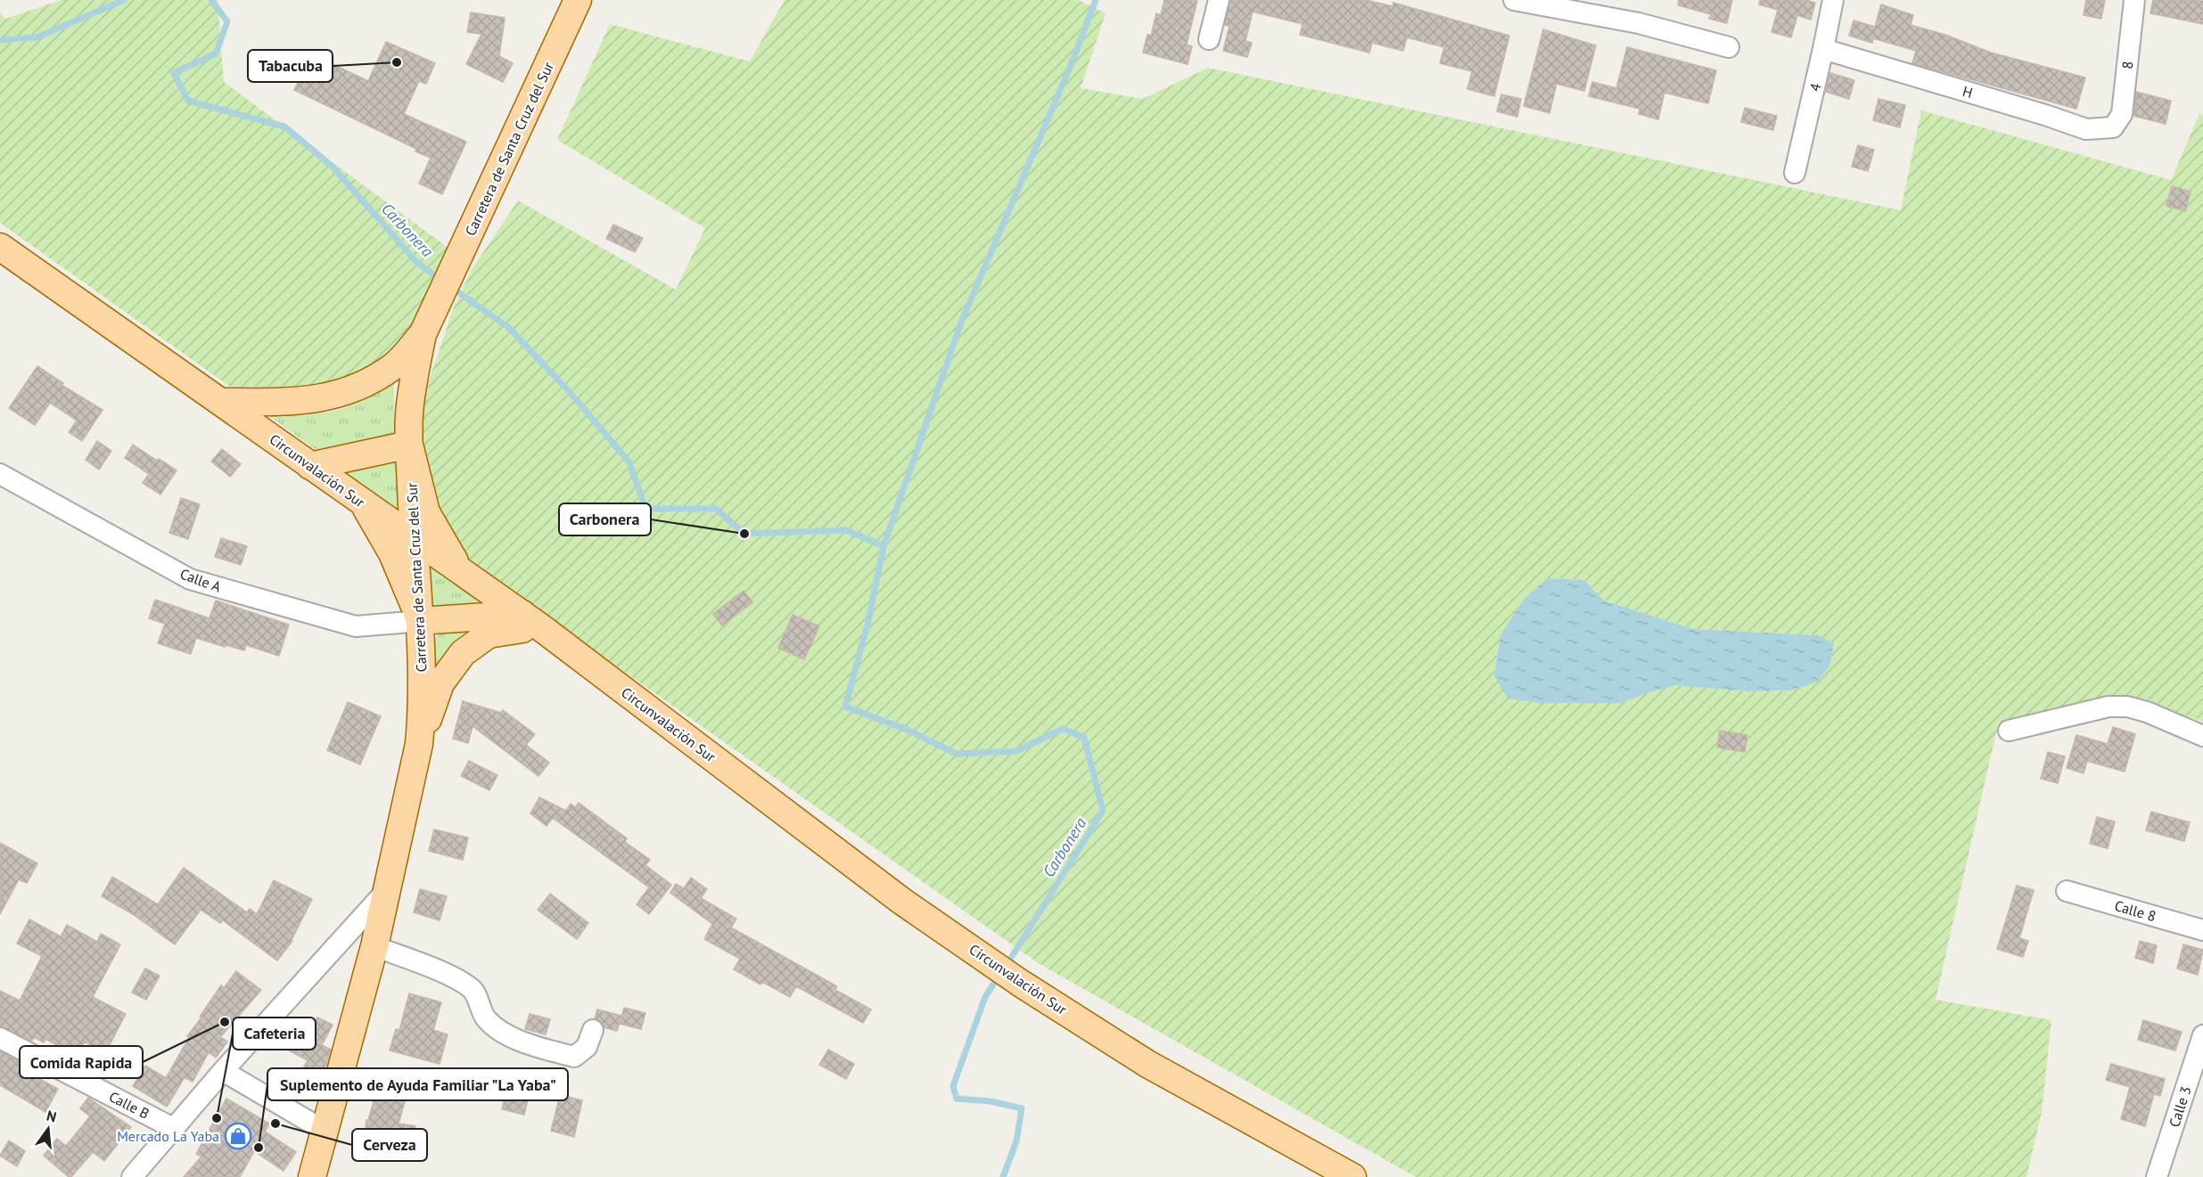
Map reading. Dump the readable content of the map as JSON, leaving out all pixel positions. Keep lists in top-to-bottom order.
{
  "streets": {
    "main road": ["Carretera de Santa Cruz del Sur", "Circunvalación Sur"],
    "street": [
      "8",
      "4",
      "H",
      "Calle A",
      "Calle 8",
      "Calle B",
      "Calle 3"
    ]
  },
  "crossings": [
    ["8", "H"],
    ["4", "H"],
    ["Carretera de Santa Cruz del Sur", "Circunvalación Sur"],
    ["Carretera de Santa Cruz del Sur", "Calle A"]
  ],
  "water": ["Carbonera"],
  "places": {
    "other": [
      "Tabacuba",
      "Carbonera",
      "Comida Rapida",
      "Cafeteria",
      "Cerveza",
      "Suplemento de Ayuda Familiar \"La Yaba\""
    ],
    "shop": ["Mercado La Yaba"]
  },
  "north": "top"
}
